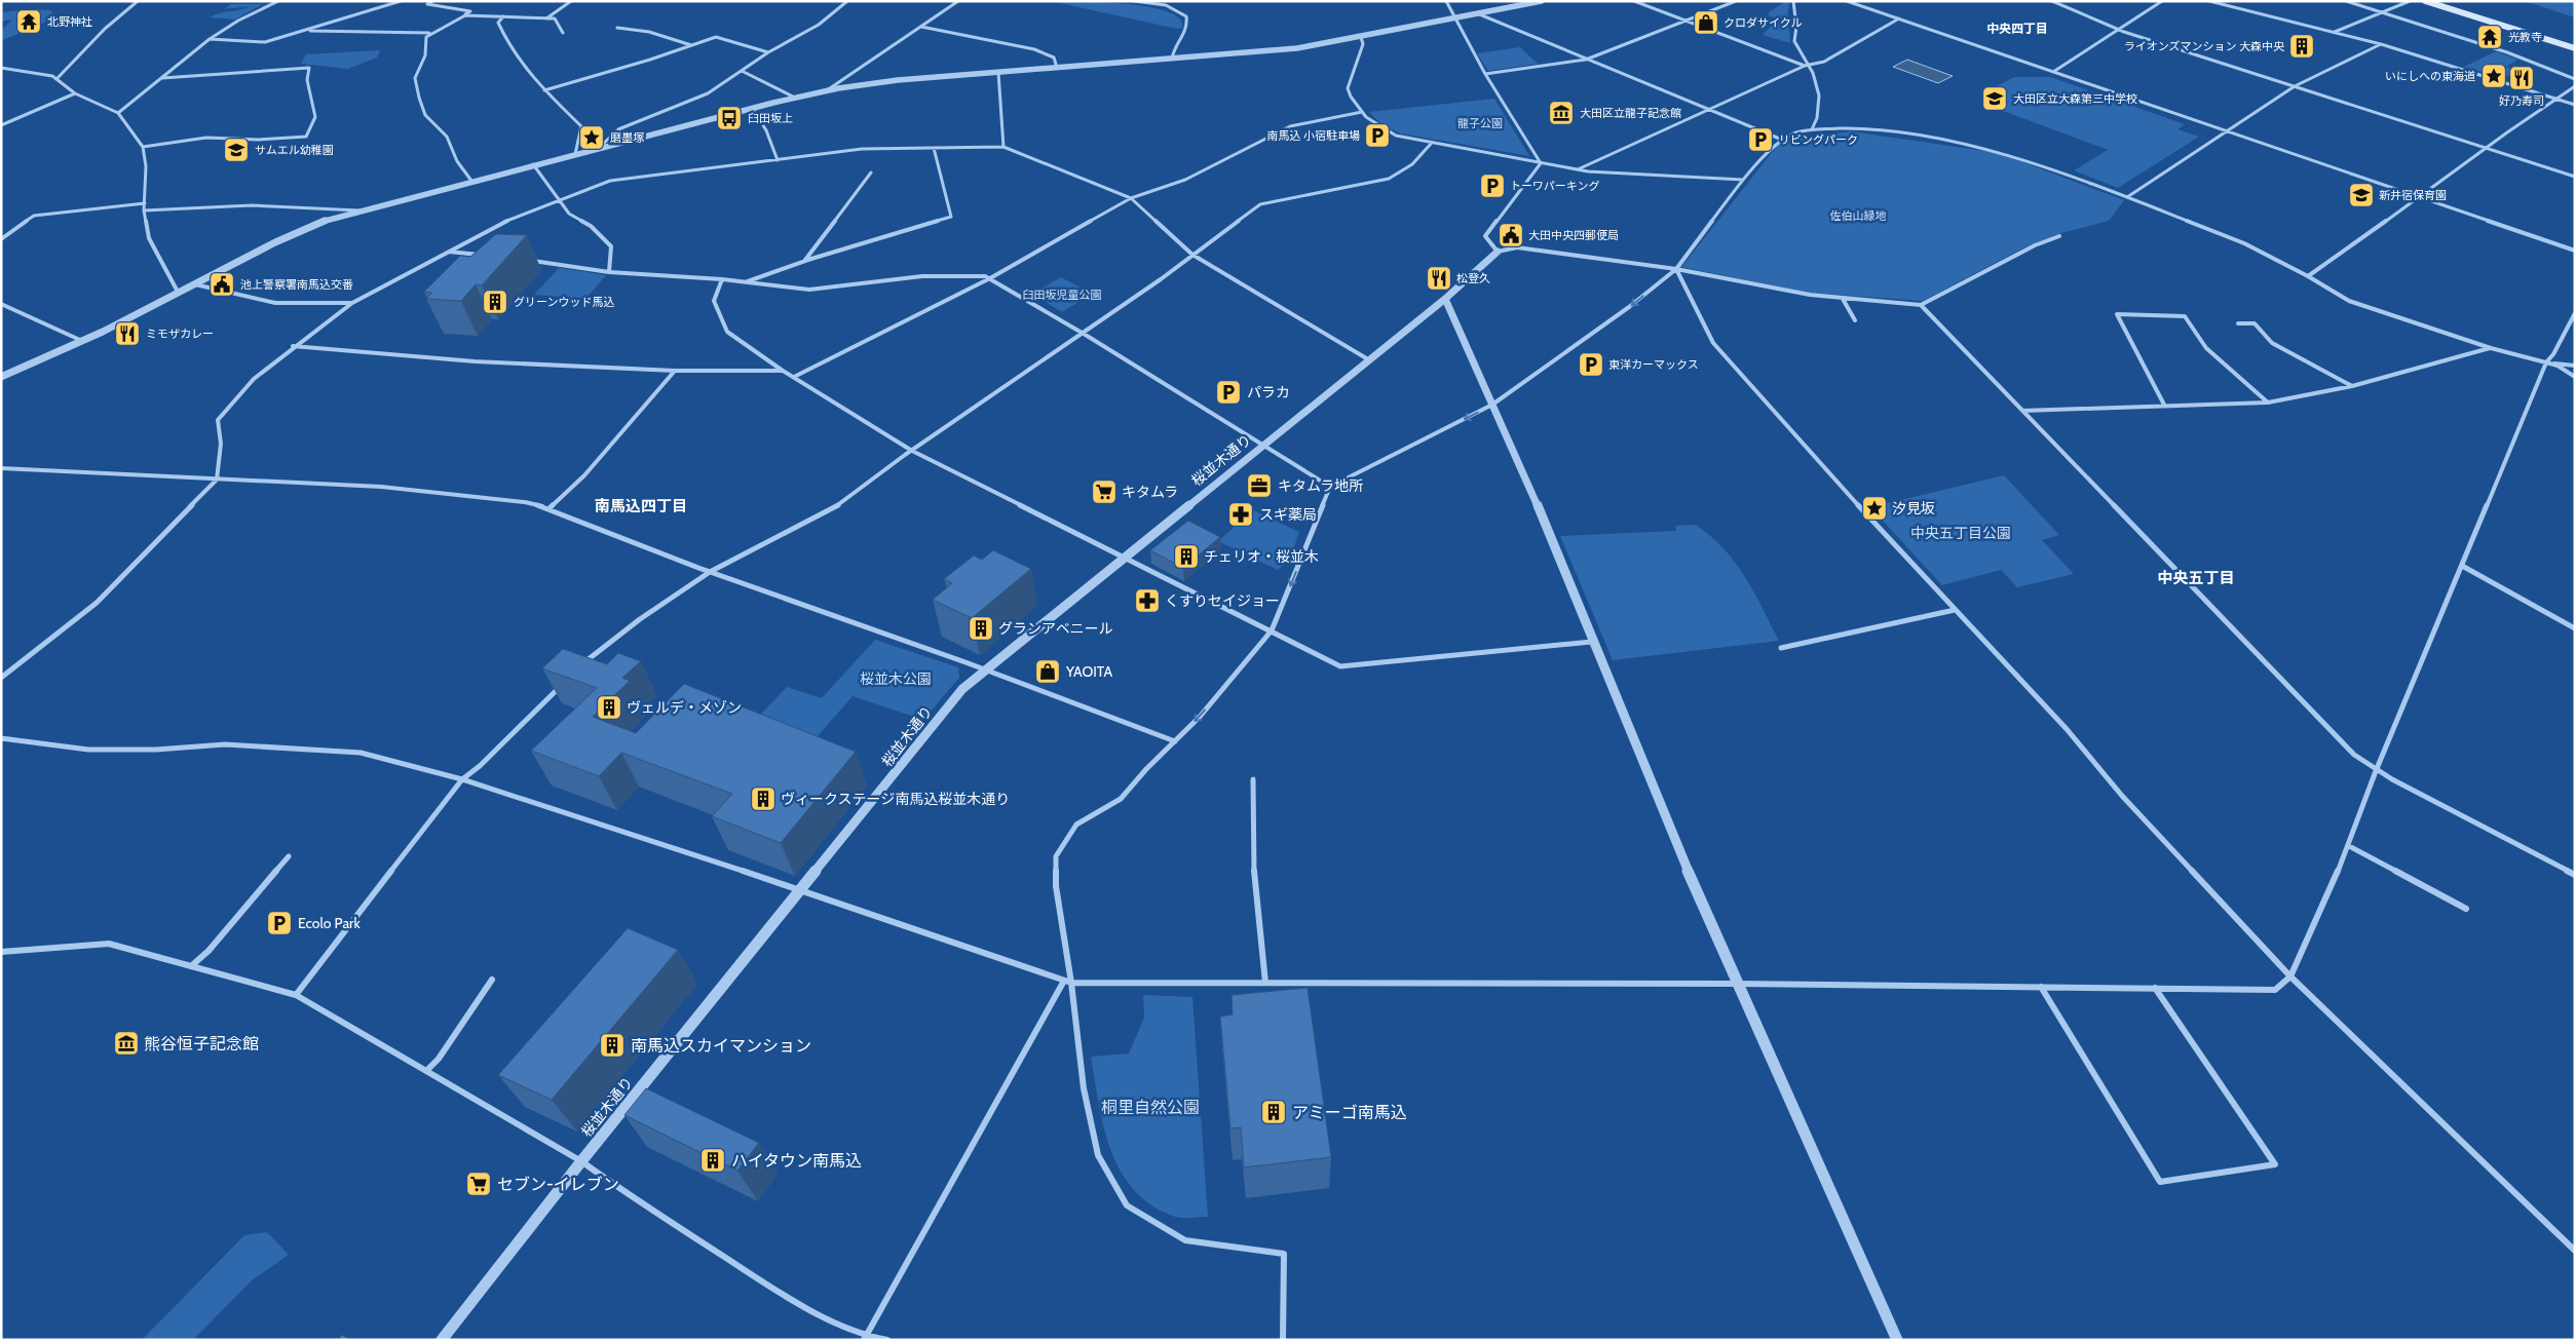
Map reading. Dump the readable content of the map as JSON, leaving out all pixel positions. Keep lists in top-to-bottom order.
{
  "streets": {
    "street": ["桜並木通り"]
  },
  "districts": ["中央四丁目", "南馬込四丁目", "中央五丁目"],
  "parks": [
    "龍子公園",
    "佐伯山緑地",
    "臼田坂児童公園",
    "中央五丁目公園",
    "桜並木公園",
    "桐里自然公園"
  ],
  "places": {
    "temple": ["北野神社", "光教寺"],
    "shop": ["クロダサイクル", "YAOITA"],
    "building": [
      "ライオンズマンション 大森中央",
      "グリーンウッド馬込",
      "チェリオ・桜並木",
      "グランアベニール",
      "ヴェルデ・メゾン",
      "ヴィークステージ南馬込桜並木通り",
      "南馬込スカイマンション",
      "アミーゴ南馬込",
      "ハイタウン南馬込"
    ],
    "place": ["いにしへの東海道", "磨墨塚", "汐見坂"],
    "restaurant": ["好乃寿司", "松登久", "ミモザカレー"],
    "school or university": ["大田区立大森第三中学校", "サムエル幼稚園", "新井宿保育園"],
    "museum": ["大田区立龍子記念館", "熊谷恒子記念館"],
    "bus stop": ["臼田坂上"],
    "parking": [
      "南馬込 小宿駐車場",
      "リビングパーク",
      "トーワパーキング",
      "東洋カーマックス",
      "パラカ",
      "Ecolo Park"
    ],
    "public building": ["大田中央四郵便局", "池上警察署南馬込交番"],
    "office": ["キタムラ地所"],
    "supermarket": ["キタムラ", "セブン-イレブン"],
    "pharmacy": ["スギ薬局", "くすりセイジョー"]
  }
}
